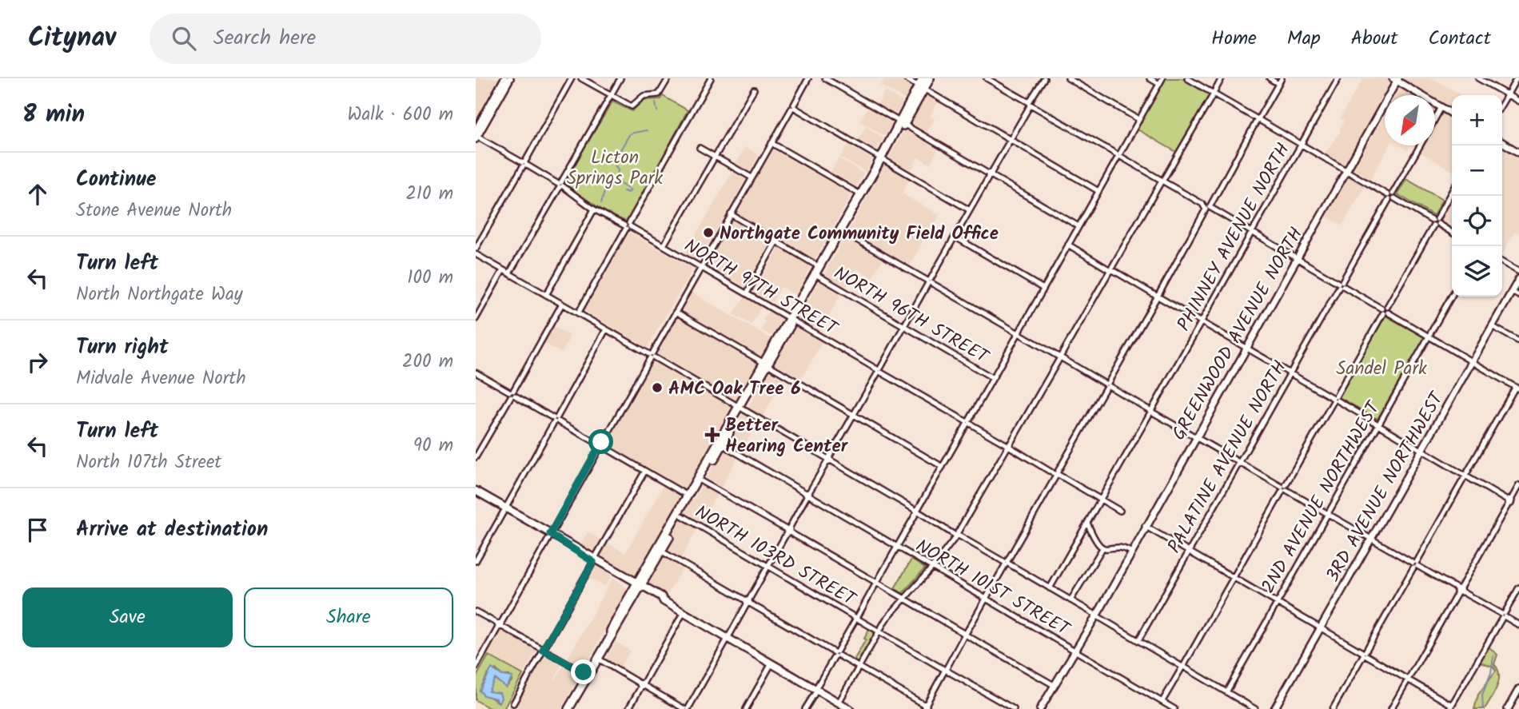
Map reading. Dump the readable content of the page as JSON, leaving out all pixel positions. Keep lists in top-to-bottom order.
{
  "streets": {
    "main road": ["GREENWOOD AVENUE NORTH", "3RD AVENUE NORTHWEST"],
    "street": [
      "PHINNEY AVENUE NORTH",
      "NORTH 97TH STREET",
      "NORTH 96TH STREET",
      "PALATINE AVENUE NORTH",
      "2ND AVENUE NORTHWEST",
      "NORTH 103RD STREET",
      "NORTH 101ST STREET"
    ]
  },
  "crossings": [
    ["PHINNEY AVENUE NORTH", "NORTH 97TH STREET"],
    ["GREENWOOD AVENUE NORTH", "NORTH 101ST STREET"]
  ],
  "parks": ["Licton Springs Park", "Sandel Park"],
  "places": {
    "other": ["Northgate Community Field Office", "AMC Oak Tree 6"],
    "health": ["Better Hearing Center"]
  },
  "north": "bottom left",
  "page": {
    "header": "Citynav",
    "search": "Search here",
    "nav": [
      "Home",
      "Map",
      "About",
      "Contact"
    ],
    "heading": ["8 min", "Walk · 600 m"],
    "map_buttons": ["+", "−"],
    "list": [
      ["Continue", "Stone Avenue North", "210 m"],
      ["Turn left", "North Northgate Way", "100 m"],
      ["Turn right", "Midvale Avenue North", "200 m"],
      ["Turn left", "North 107th Street", "90 m"],
      "Arrive at destination"
    ],
    "buttons": ["Save", "Share"]
  }
}
